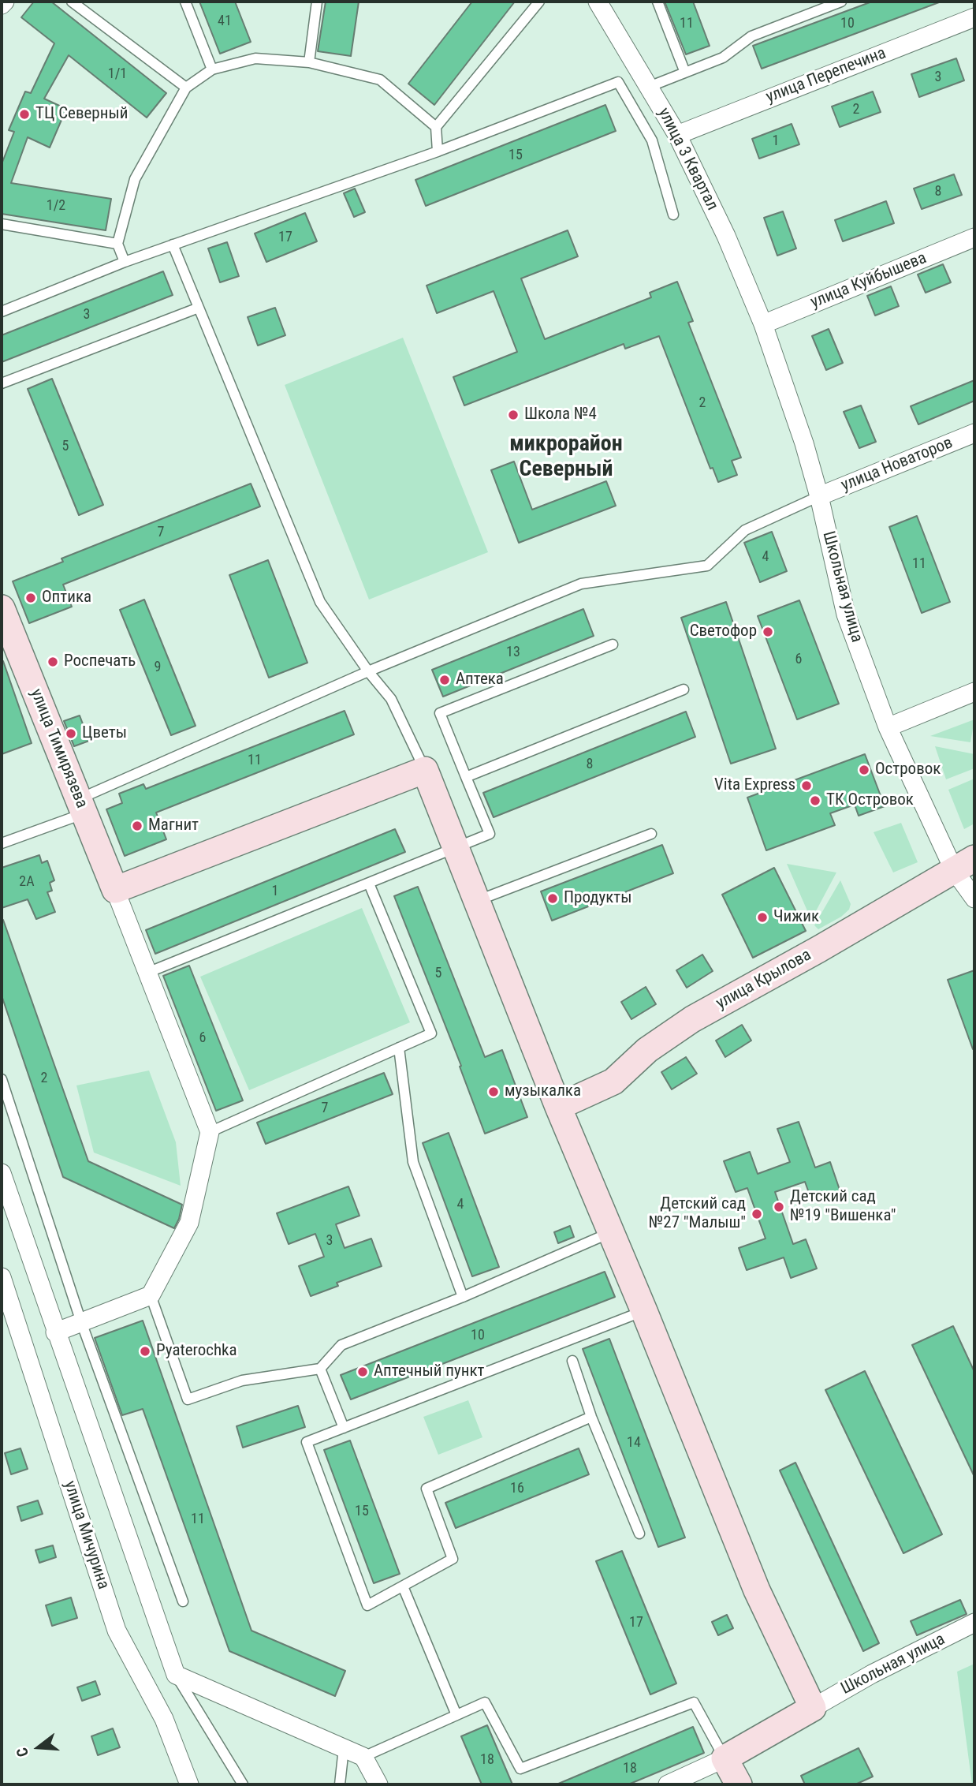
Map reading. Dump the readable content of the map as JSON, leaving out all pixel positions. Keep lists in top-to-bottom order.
{
  "streets": {
    "street": [
      "улица Перепечина",
      "улица 3 Квартал",
      "улица Куйбышева",
      "улица Новаторов",
      "Школьная улица",
      "улица Тимирязева",
      "улица Крылова",
      "улица Мичурина"
    ]
  },
  "crossings": [
    ["улица Перепечина", "улица 3 Квартал"],
    ["улица 3 Квартал", "улица Куйбышева"],
    ["улица 3 Квартал", "Школьная улица"],
    ["улица Куйбышева", "Школьная улица"],
    ["улица Новаторов", "Школьная улица"],
    ["Школьная улица", "улица Крылова"]
  ],
  "districts": ["микрорайон Северный"],
  "places": [
    "ТЦ Северный",
    "Школа №4",
    "Оптика",
    "Светофор",
    "Роспечать",
    "Аптека",
    "Цветы",
    "Островок",
    "Vita Express",
    "ТК Островок",
    "Магнит",
    "Продукты",
    "Чижик",
    "музыкалка",
    "Детский сад №19 \"Вишенка\"",
    "Детский сад №27 \"Малыш\"",
    "Pyaterochka",
    "Аптечный пункт"
  ],
  "house_numbers": [
    "41",
    "11",
    "10",
    "1/1",
    "3",
    "2",
    "1",
    "15",
    "8",
    "1/2",
    "17",
    "3",
    "2",
    "5",
    "7",
    "4",
    "11",
    "13",
    "6",
    "9",
    "11",
    "8",
    "2А",
    "1",
    "5",
    "6",
    "2",
    "7",
    "4",
    "3",
    "10",
    "14",
    "16",
    "15",
    "11",
    "17",
    "18",
    "18"
  ],
  "north": "left"
}
